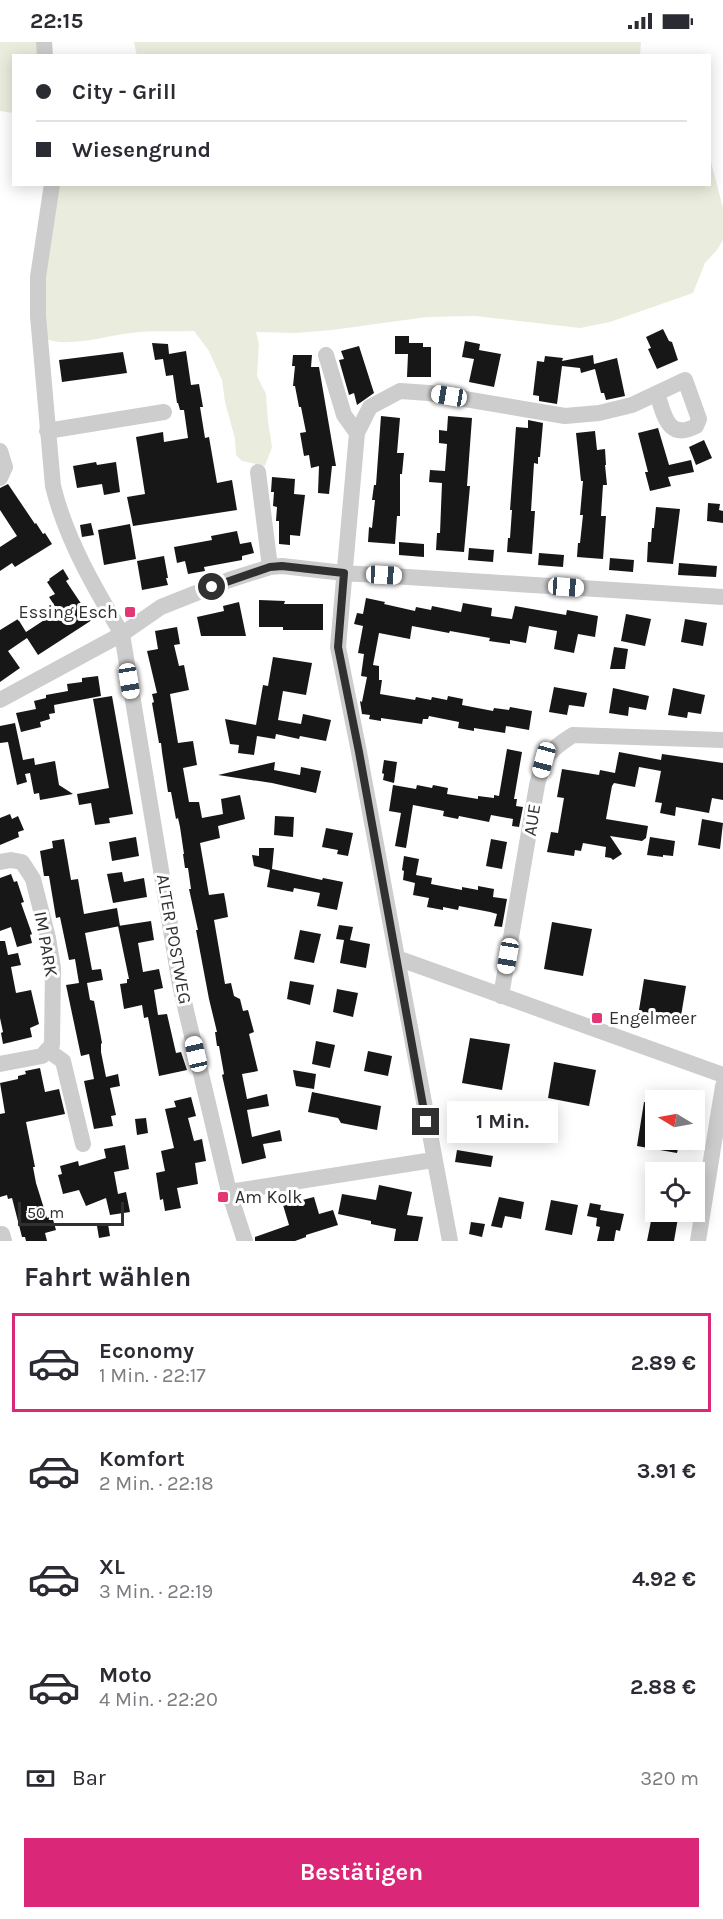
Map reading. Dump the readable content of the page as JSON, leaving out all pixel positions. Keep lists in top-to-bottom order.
{
  "streets": {
    "street": ["AUE", "ALTER POSTWEG", "IM PARK"]
  },
  "places": {
    "transit": ["Essing Esch", "Engelmeer", "Am Kolk"]
  },
  "scale_bar": "50 m",
  "north": "left",
  "page": {
    "status": "22:15",
    "banner": ["City - Grill", "Wiesengrund"],
    "bubble": "1 Min.",
    "scale": "50 m",
    "heading": "Fahrt wählen",
    "list": [
      {
        "name": "Economy",
        "note": "1 Min. · 22:17",
        "value": "2.89 €"
      },
      {
        "name": "Komfort",
        "note": "2 Min. · 22:18",
        "value": "3.91 €"
      },
      {
        "name": "XL",
        "note": "3 Min. · 22:19",
        "value": "4.92 €"
      },
      {
        "name": "Moto",
        "note": "4 Min. · 22:20",
        "value": "2.88 €"
      }
    ],
    "pay": ["Bar", "320 m"],
    "buttons": "Bestätigen"
  }
}
